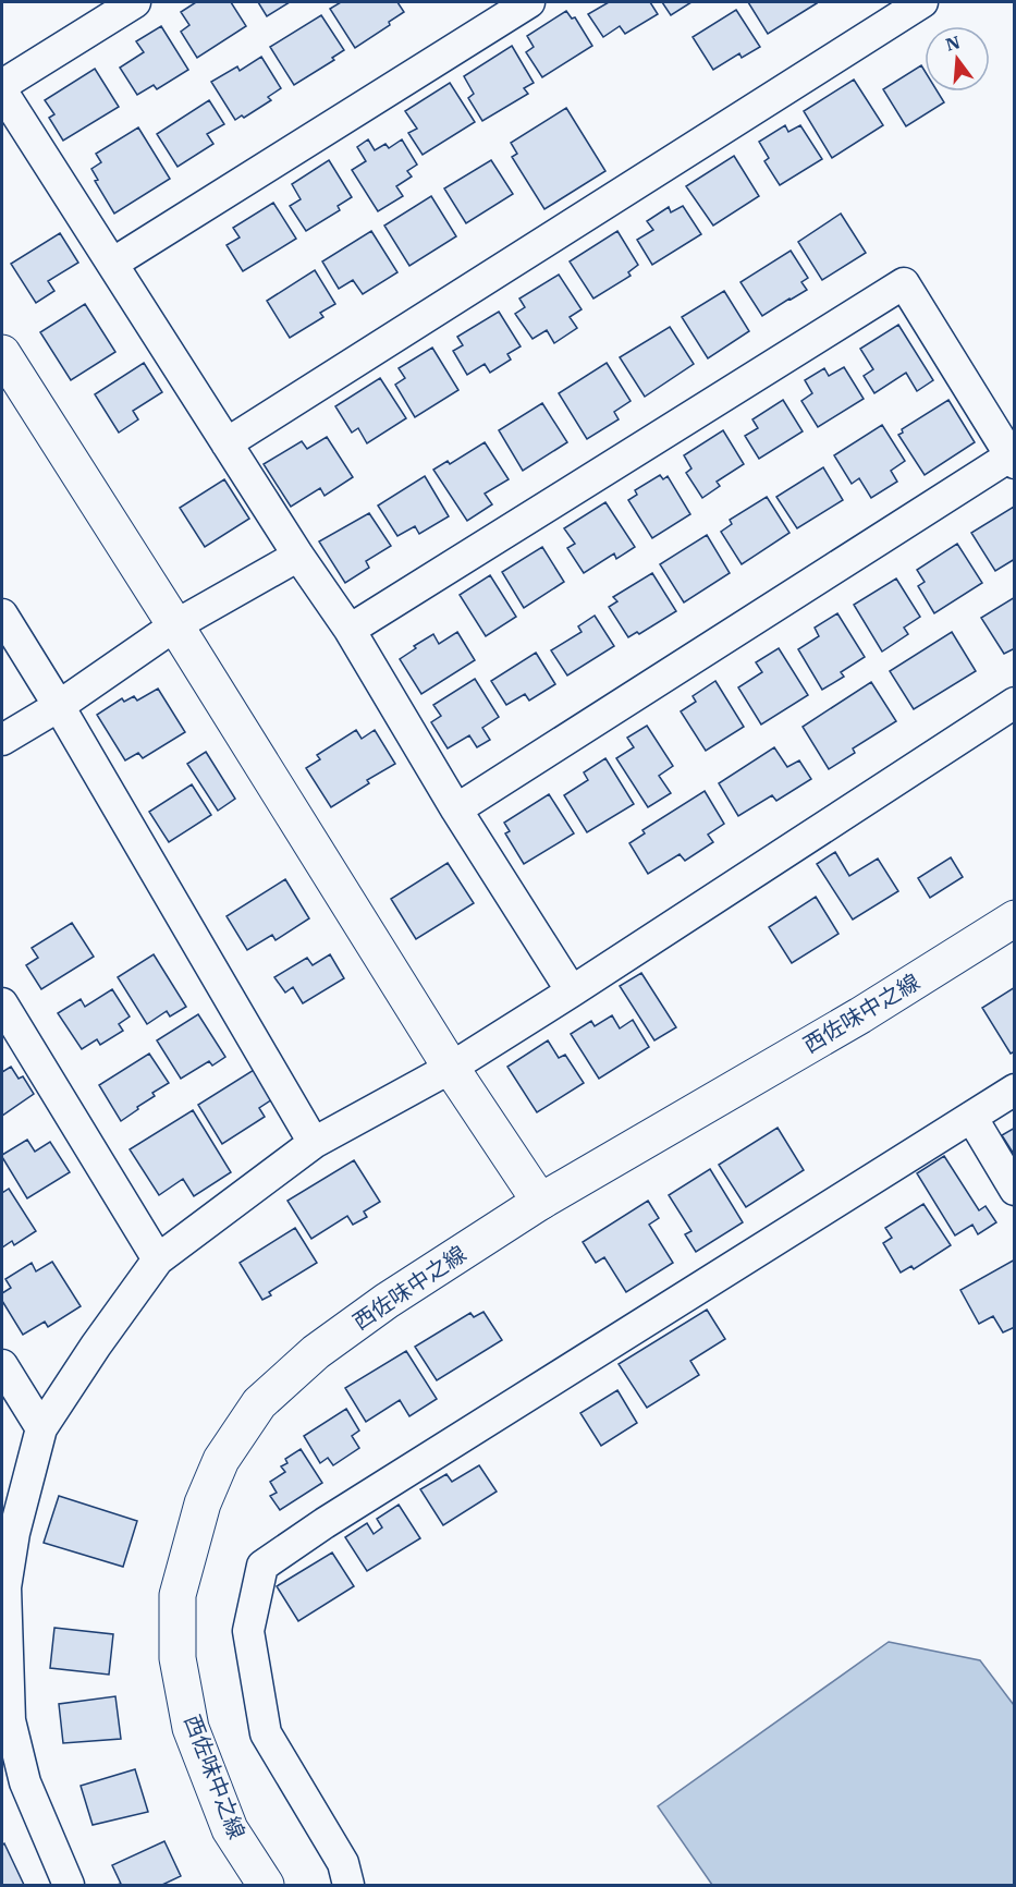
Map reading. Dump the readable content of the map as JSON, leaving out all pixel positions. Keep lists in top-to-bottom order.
{
  "streets": {
    "main road": ["西佐味中之線"]
  },
  "north": "top"
}
